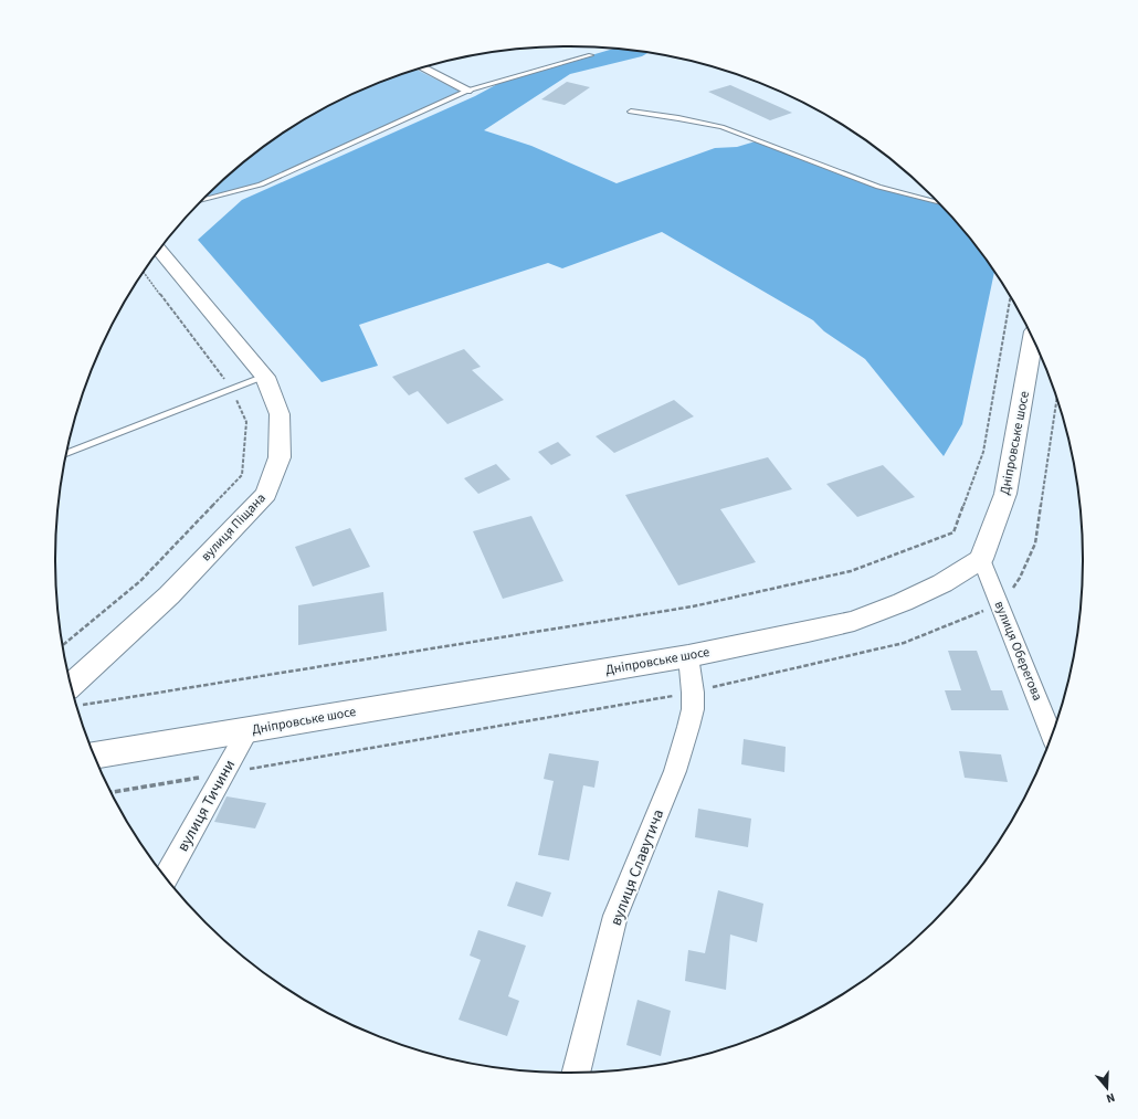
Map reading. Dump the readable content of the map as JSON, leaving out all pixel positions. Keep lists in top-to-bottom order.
{
  "streets": {
    "street": [
      "Дніпровське шосе",
      "вулиця Піщана",
      "вулиця Оберегова",
      "вулиця Тичини",
      "вулиця Славутича"
    ]
  },
  "crossings": [
    ["Дніпровське шосе", "вулиця Оберегова"],
    ["Дніпровське шосе", "вулиця Тичини"],
    ["Дніпровське шосе", "вулиця Славутича"]
  ],
  "north": "bottom"
}
